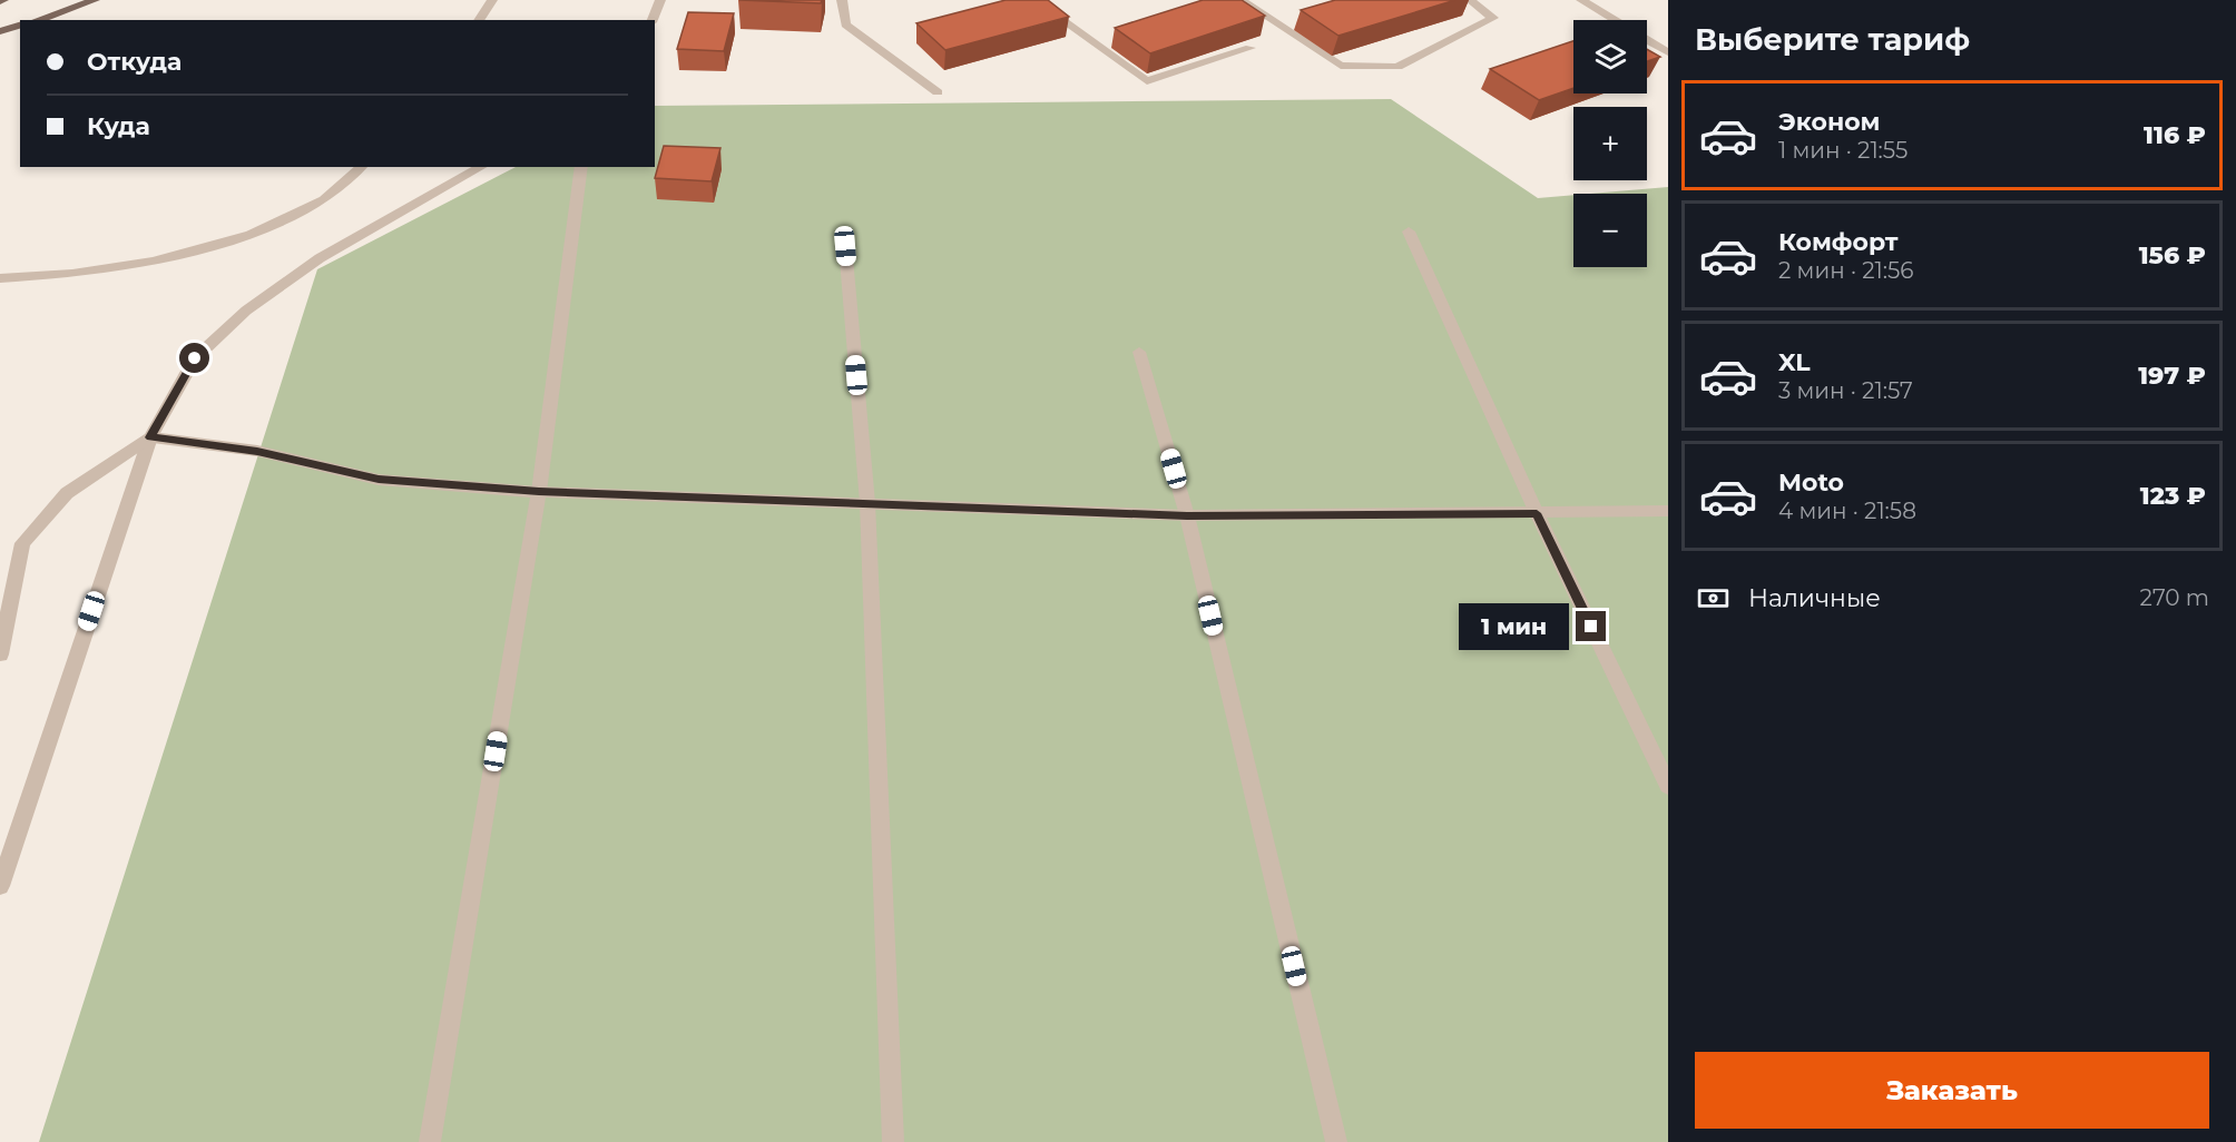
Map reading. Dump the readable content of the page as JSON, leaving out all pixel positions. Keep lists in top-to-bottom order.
{
  "page": {
    "heading": "Выберите тариф",
    "map_buttons": ["+", "−"],
    "banner": ["Откуда", "Куда"],
    "list": [
      {
        "name": "Эконом",
        "note": "1 мин · 21:55",
        "value": "116 ₽"
      },
      {
        "name": "Комфорт",
        "note": "2 мин · 21:56",
        "value": "156 ₽"
      },
      {
        "name": "XL",
        "note": "3 мин · 21:57",
        "value": "197 ₽"
      },
      {
        "name": "Moto",
        "note": "4 мин · 21:58",
        "value": "123 ₽"
      }
    ],
    "pay": ["Наличные", "270 m"],
    "bubble": "1 мин",
    "buttons": "Заказать"
  }
}
